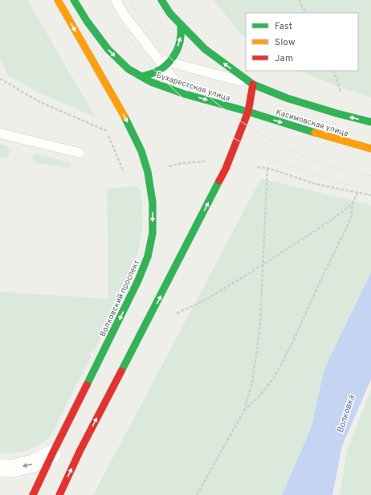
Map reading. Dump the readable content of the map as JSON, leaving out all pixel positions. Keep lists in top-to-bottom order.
{
  "streets": {
    "street": ["Бухарестская улица", "Касимовская улица", "Волковский проспект"]
  },
  "crossings": [
    ["Бухарестская улица", "Касимовская улица"]
  ],
  "water": ["Волковка"],
  "legend": ["Fast", "Slow", "Jam"]
}
